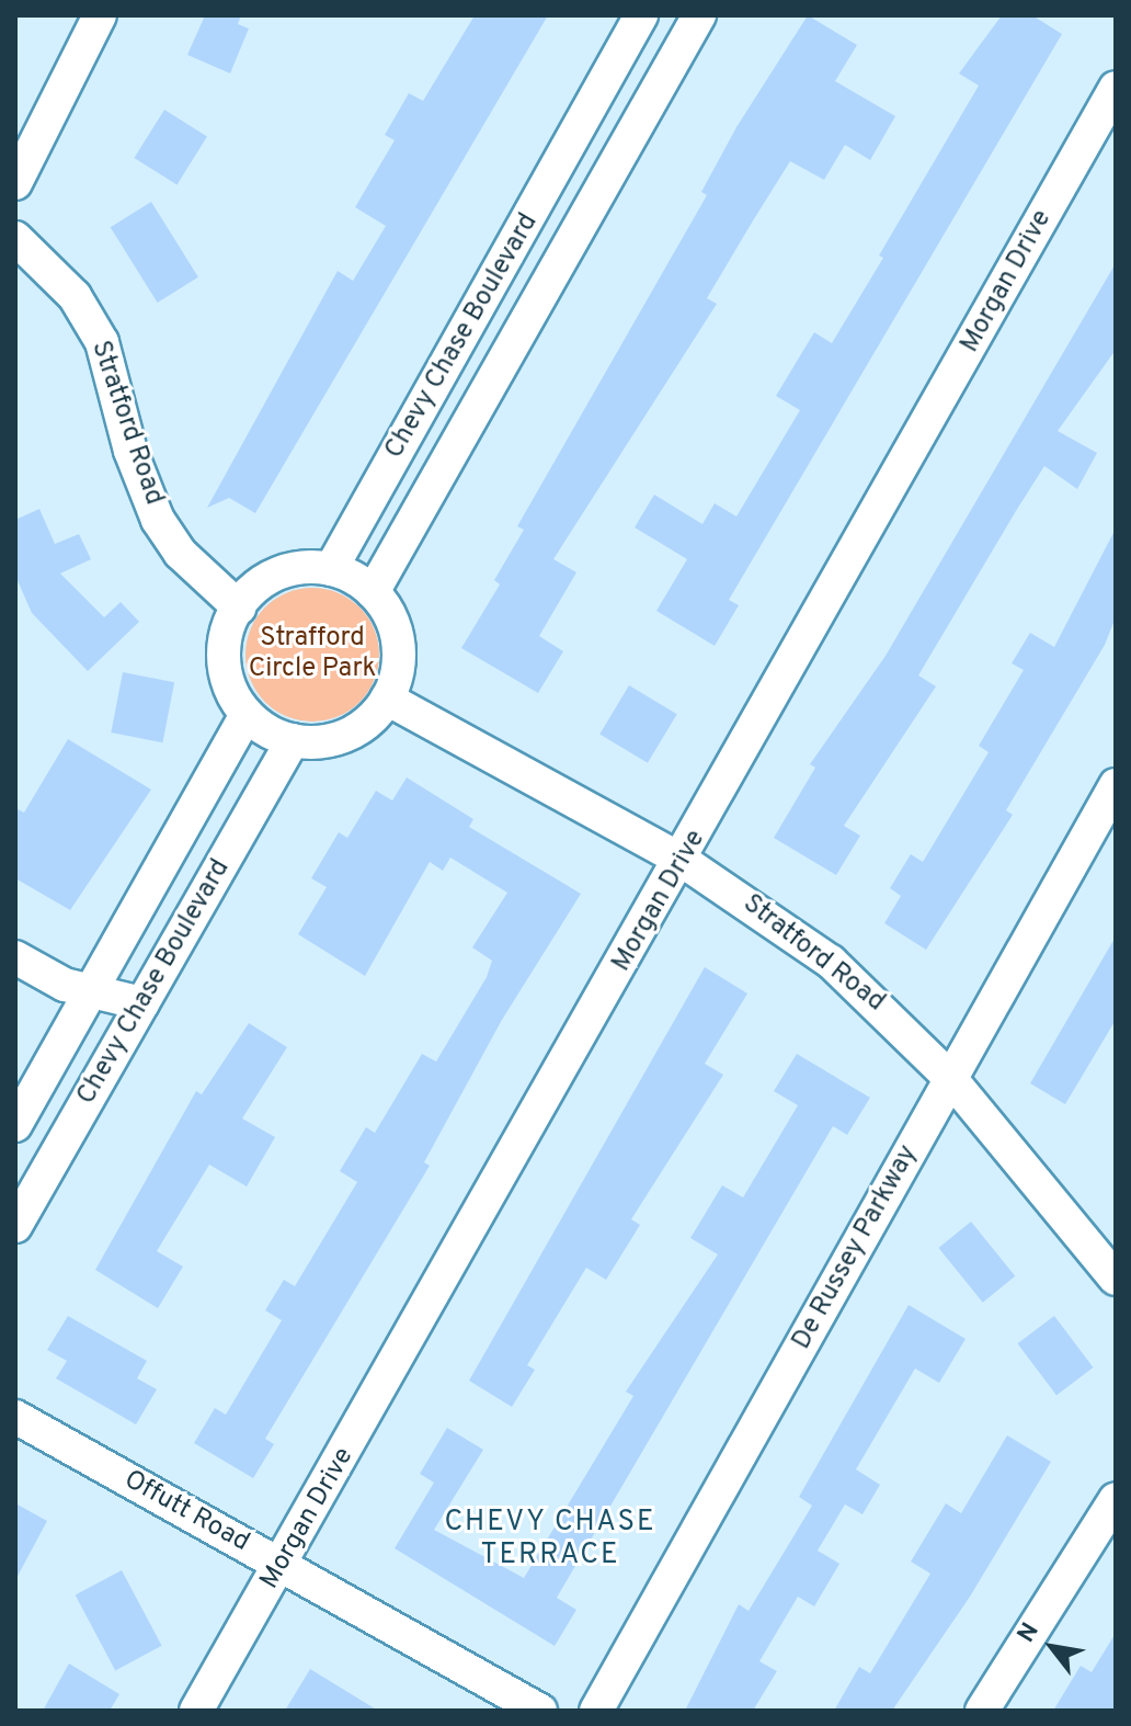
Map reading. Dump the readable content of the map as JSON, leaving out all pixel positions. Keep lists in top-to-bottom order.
{
  "streets": {
    "street": [
      "Morgan Drive",
      "Chevy Chase Boulevard",
      "Stratford Road",
      "De Russey Parkway",
      "Offutt Road"
    ]
  },
  "crossings": [
    ["Morgan Drive", "Stratford Road"],
    ["Morgan Drive", "Offutt Road"],
    ["Chevy Chase Boulevard", "Stratford Road"],
    ["Stratford Road", "De Russey Parkway"]
  ],
  "districts": ["CHEVY CHASE TERRACE"],
  "parks": ["Strafford Circle Park"],
  "north": "top left"
}
